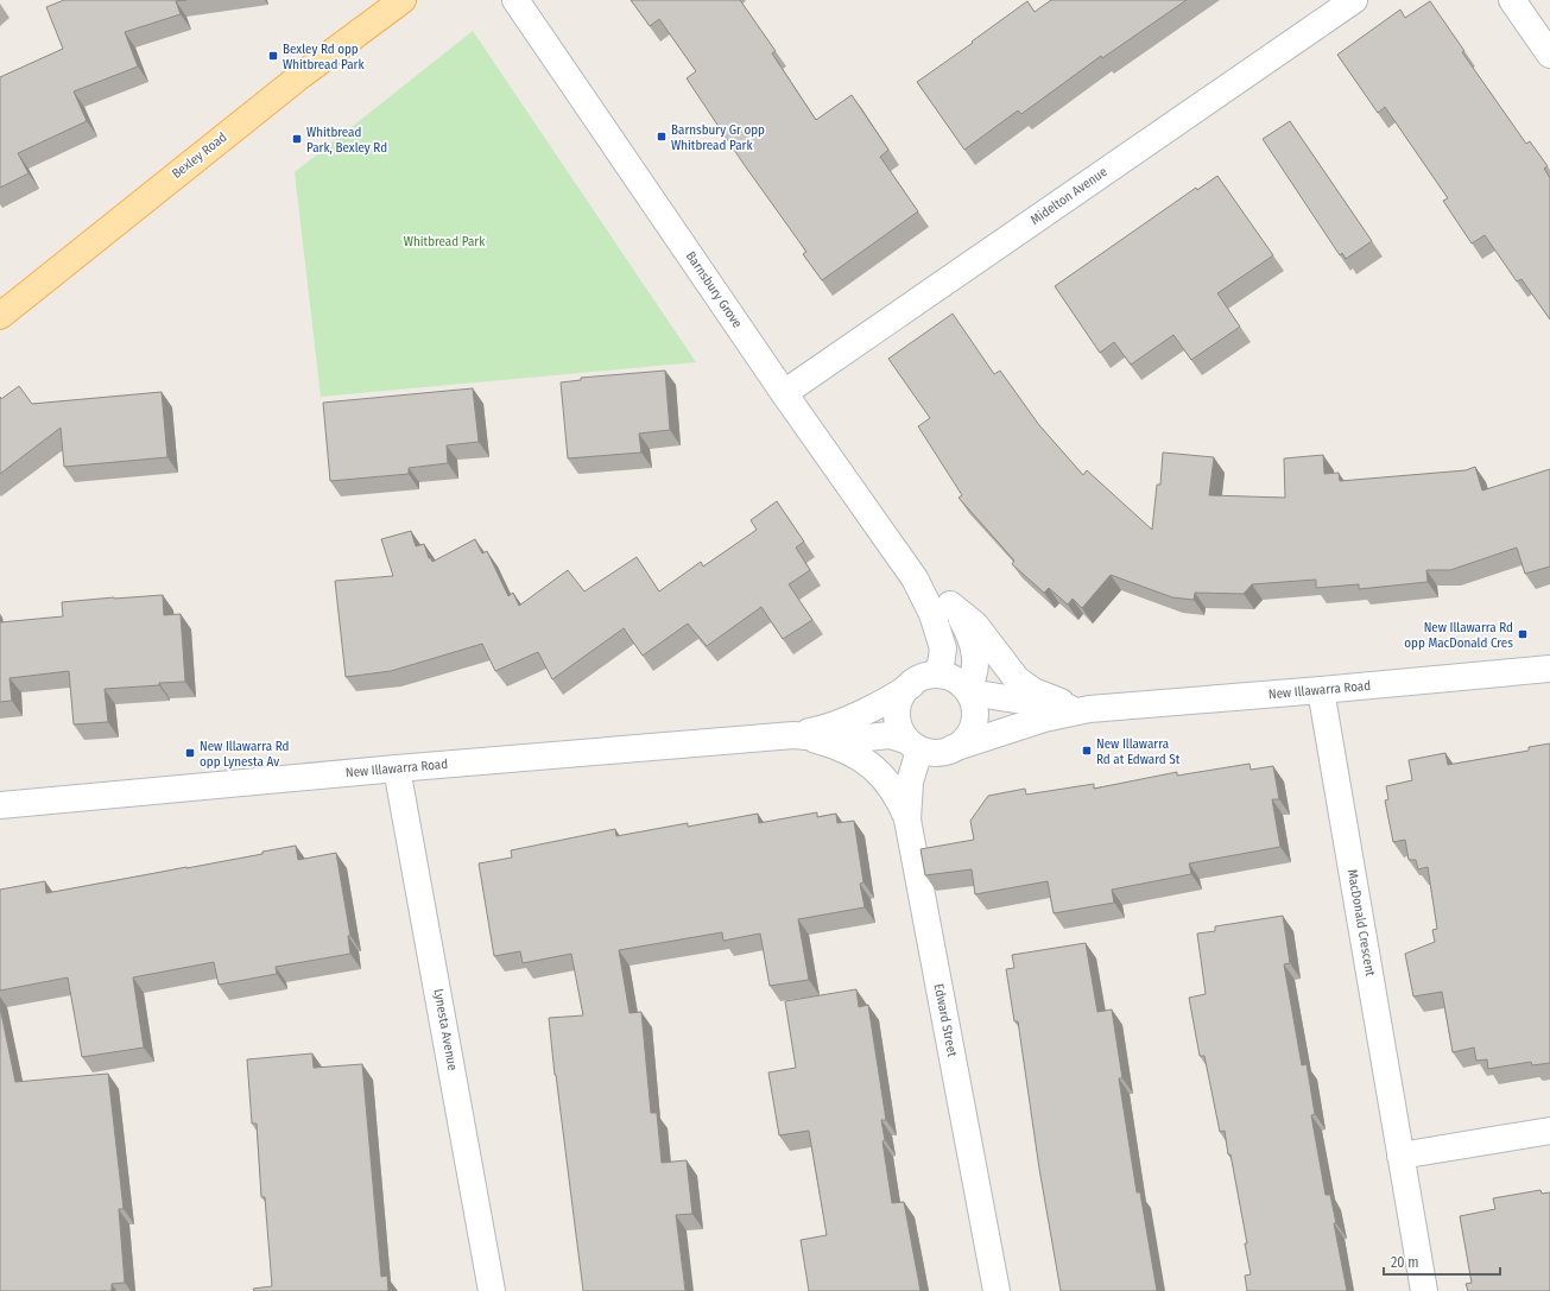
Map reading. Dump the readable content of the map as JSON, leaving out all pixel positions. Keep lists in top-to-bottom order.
{
  "streets": {
    "main road": ["Bexley Road"],
    "street": [
      "Midelton Avenue",
      "Barnsbury Grove",
      "New Illawarra Road",
      "MacDonald Crescent",
      "Edward Street",
      "Lynesta Avenue"
    ]
  },
  "crossings": [
    ["Midelton Avenue", "Barnsbury Grove"],
    ["Barnsbury Grove", "New Illawarra Road"],
    ["Barnsbury Grove", "Edward Street"],
    ["New Illawarra Road", "MacDonald Crescent"],
    ["New Illawarra Road", "Edward Street"],
    ["New Illawarra Road", "Lynesta Avenue"]
  ],
  "parks": ["Whitbread Park"],
  "places": {
    "transit": [
      "Bexley Rd opp Whitbread Park",
      "Barnsbury Gr opp Whitbread Park",
      "Whitbread Park, Bexley Rd",
      "New Illawarra Rd opp MacDonald Cres",
      "New Illawarra Rd at Edward St",
      "New Illawarra Rd opp Lynesta Av"
    ]
  },
  "scale_bar": "20 m"
}
